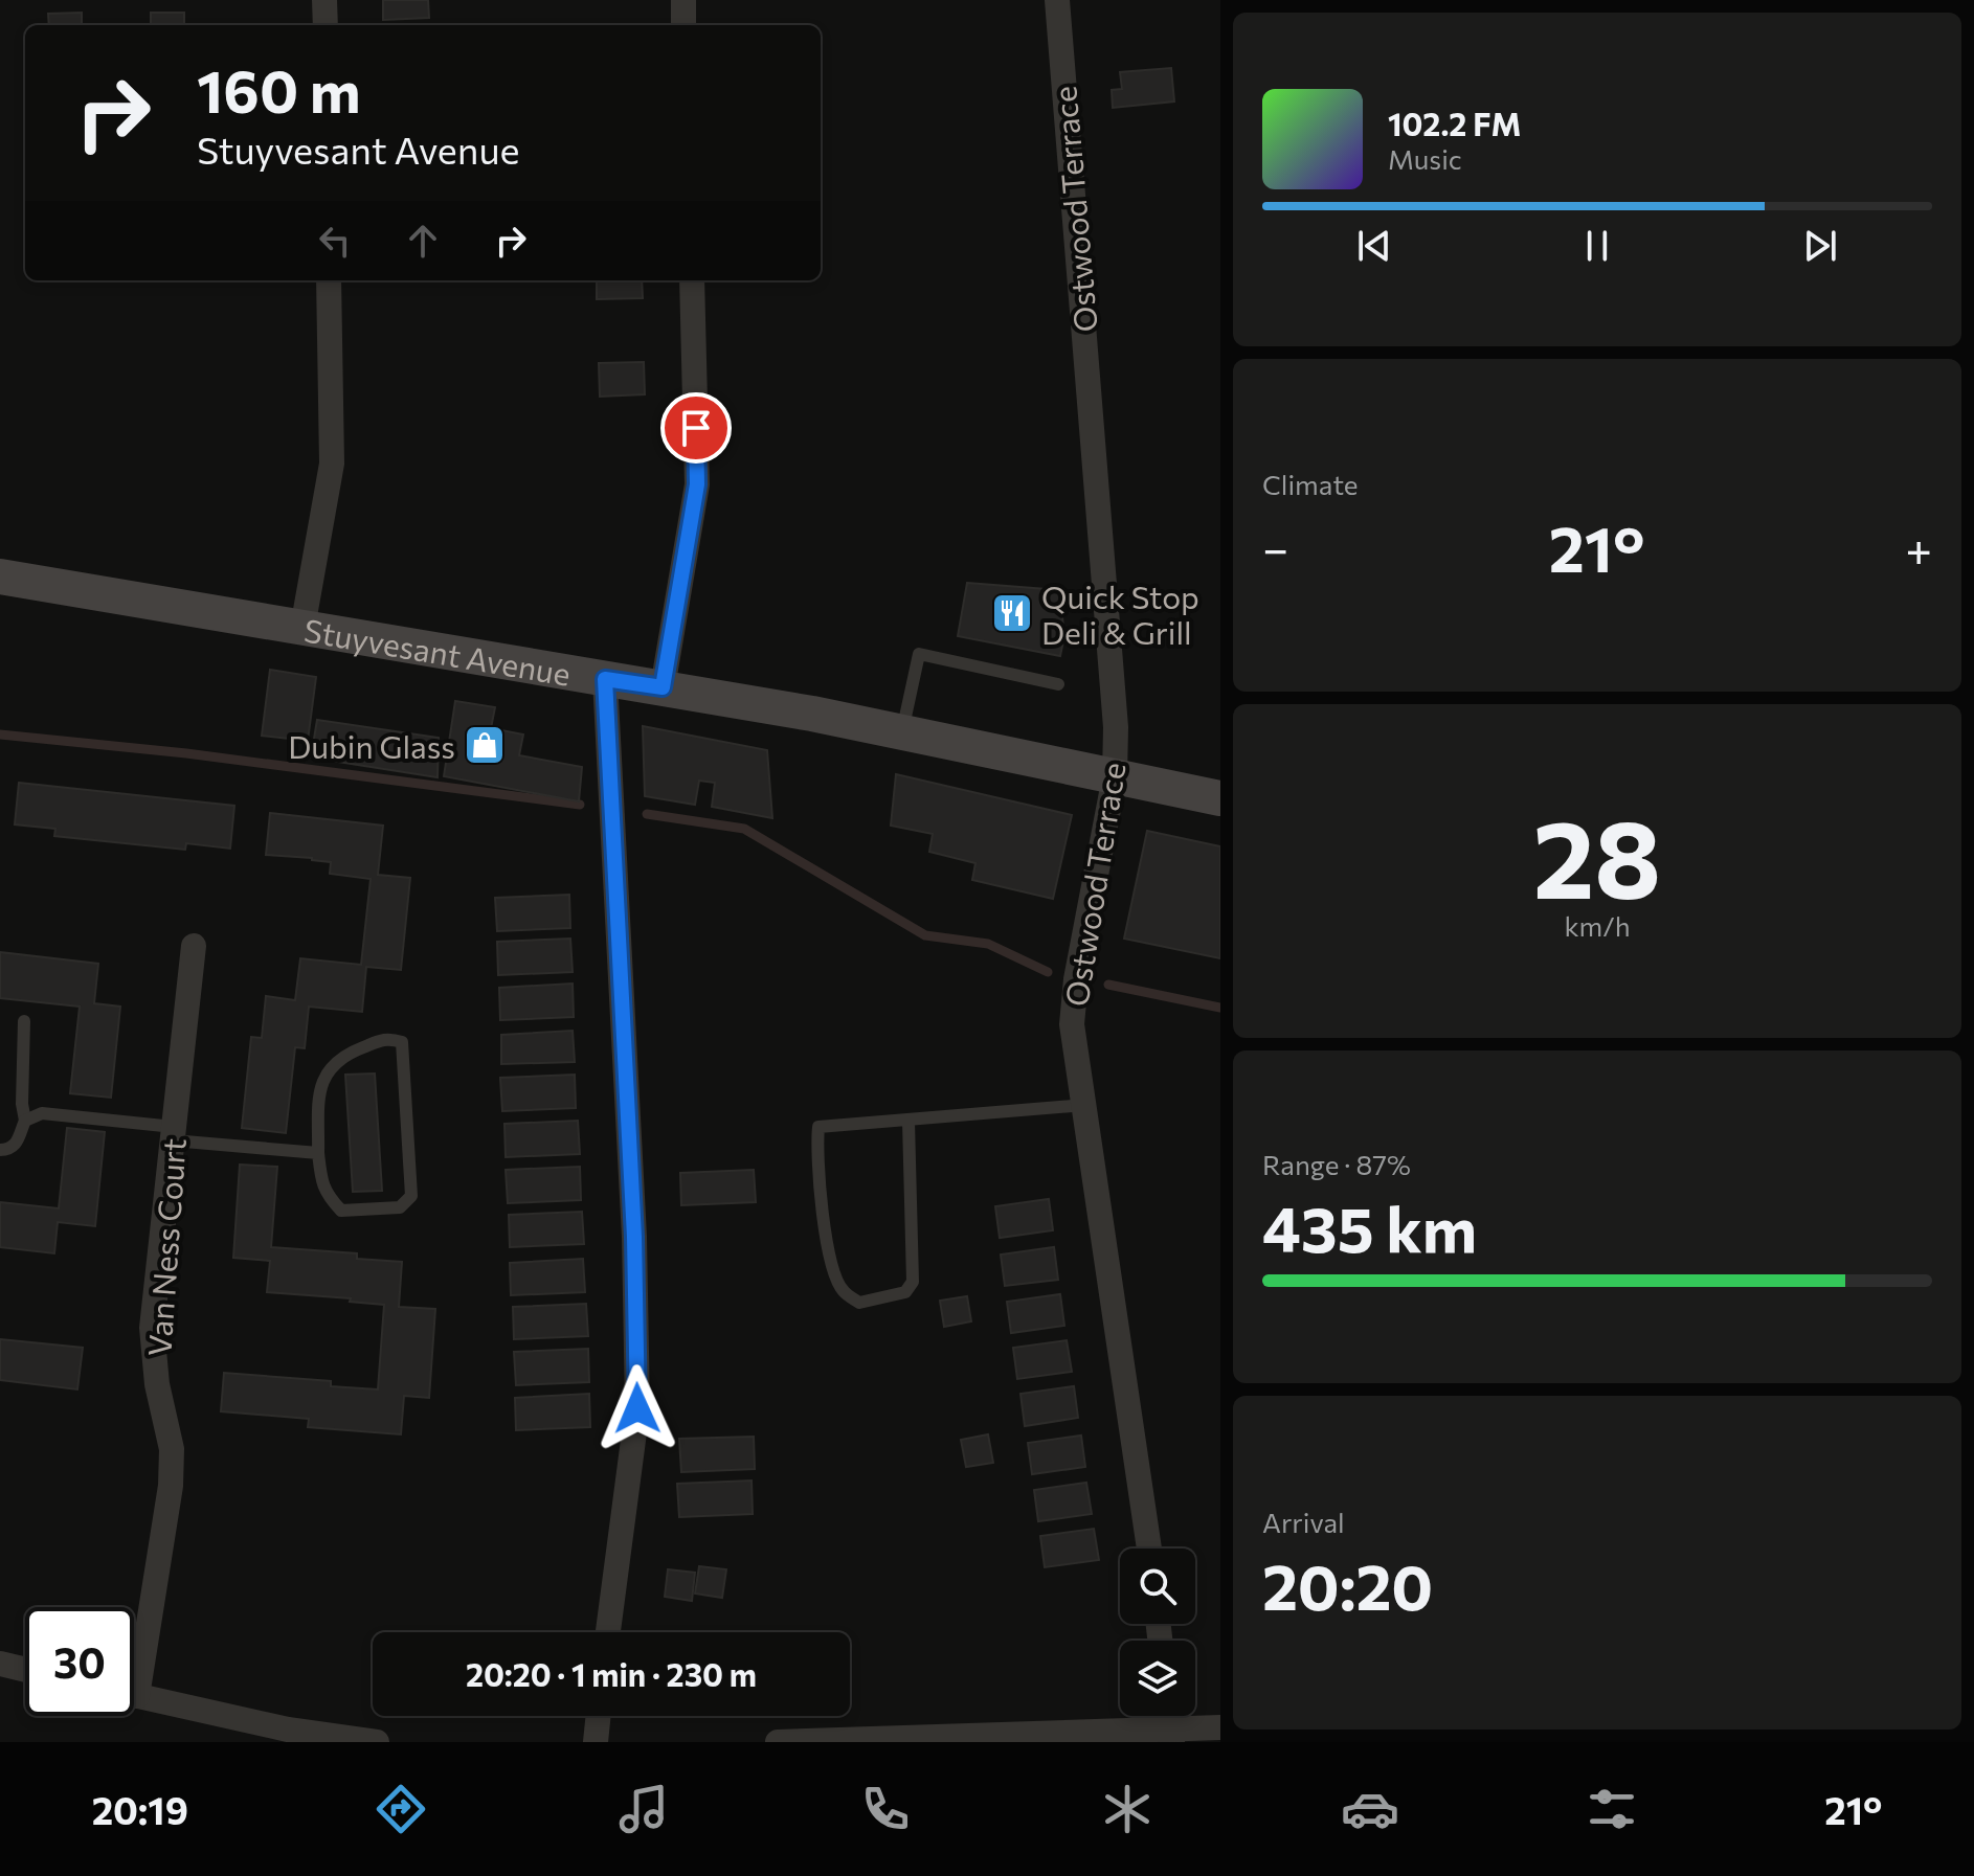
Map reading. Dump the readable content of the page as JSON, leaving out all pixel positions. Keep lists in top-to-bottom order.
{
  "streets": {
    "main road": ["Stuyvesant Avenue"],
    "street": ["Ostwood Terrace", "Van Ness Court"]
  },
  "crossings": [
    ["Ostwood Terrace", "Stuyvesant Avenue"]
  ],
  "places": {
    "restaurant": ["Quick Stop Deli & Grill"],
    "shop": ["Dubin Glass"]
  },
  "page": {
    "turn": ["160 m", "Stuyvesant Avenue"],
    "song": ["102.2 FM", "Music"],
    "tile": [
      "Climate",
      ["28", "km/h"],
      ["Range · 87%", "435 km"],
      ["Arrival", "20:20"]
    ],
    "heat": ["−", "21°", "+"],
    "limit": "30",
    "trip": "20:20 · 1 min · 230 m",
    "tabs": ["20:19", "21°"]
  }
}
